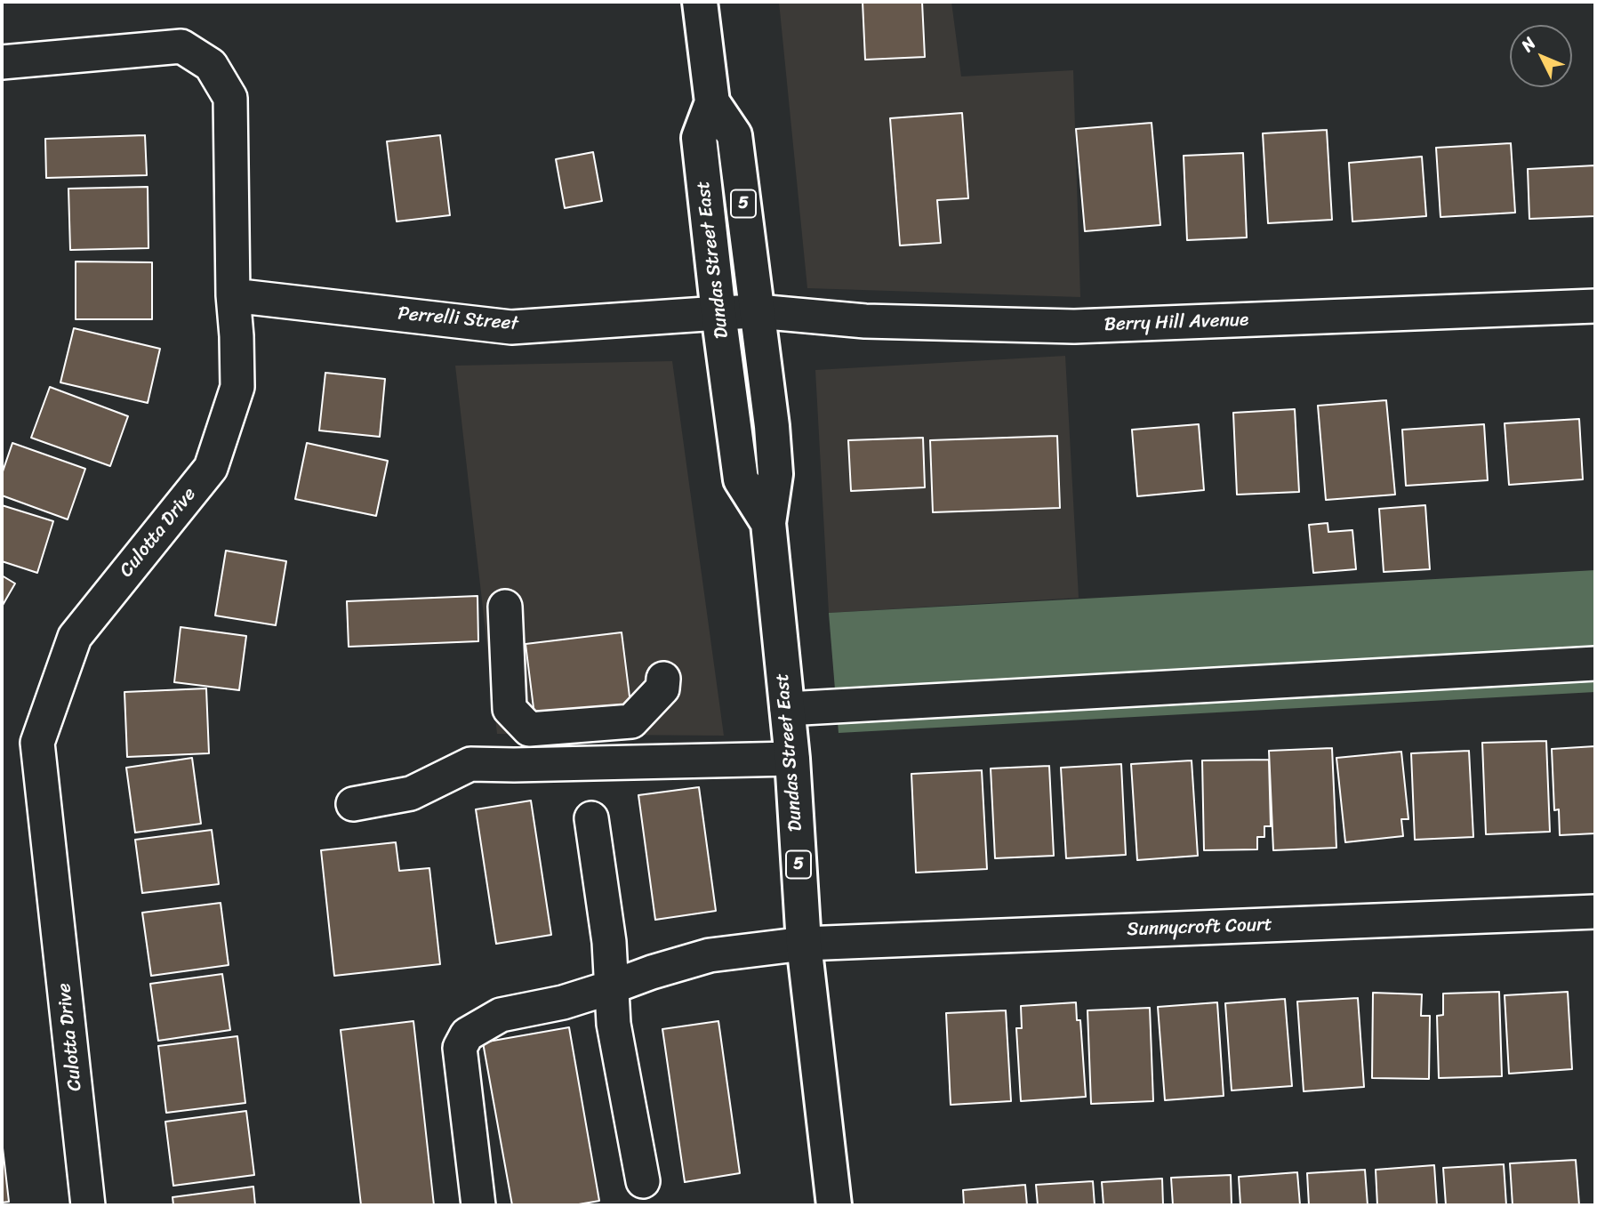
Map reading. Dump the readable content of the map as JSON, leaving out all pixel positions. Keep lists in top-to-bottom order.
{
  "streets": {
    "main road": ["5", "Dundas Street East"],
    "street": [
      "Perrelli Street",
      "Berry Hill Avenue",
      "Culotta Drive",
      "Sunnycroft Court"
    ]
  },
  "crossings": [
    ["Dundas Street East", "Perrelli Street"],
    ["Dundas Street East", "Berry Hill Avenue"],
    ["Dundas Street East", "Sunnycroft Court"],
    ["Perrelli Street", "Berry Hill Avenue"],
    ["Perrelli Street", "Culotta Drive"]
  ],
  "north": "top left"
}
